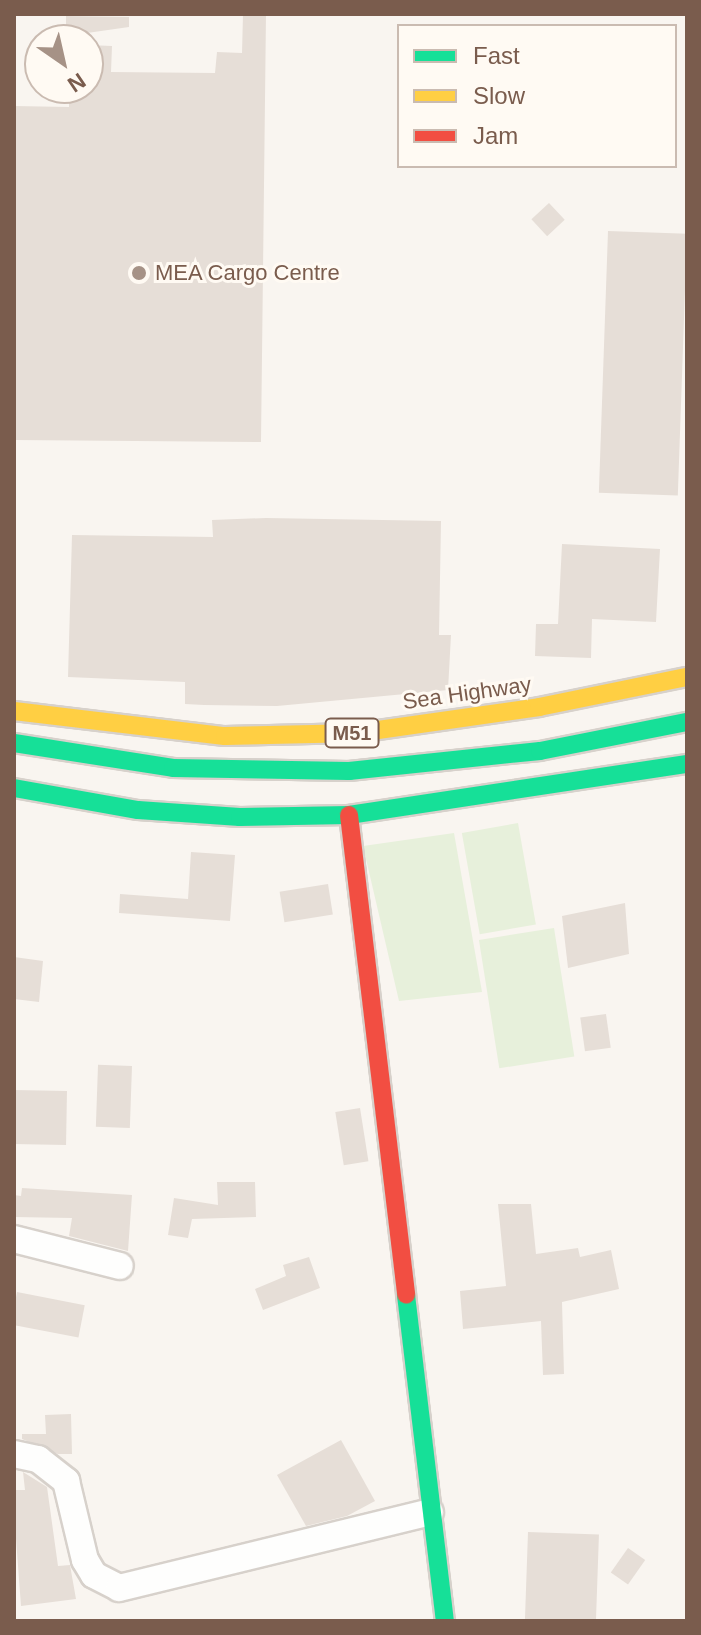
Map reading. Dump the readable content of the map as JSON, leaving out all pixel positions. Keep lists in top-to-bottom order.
{
  "streets": {
    "main road": ["Sea Highway", "M51"]
  },
  "places": ["MEA Cargo Centre"],
  "legend": ["Fast", "Slow", "Jam"],
  "north": "bottom right"
}
